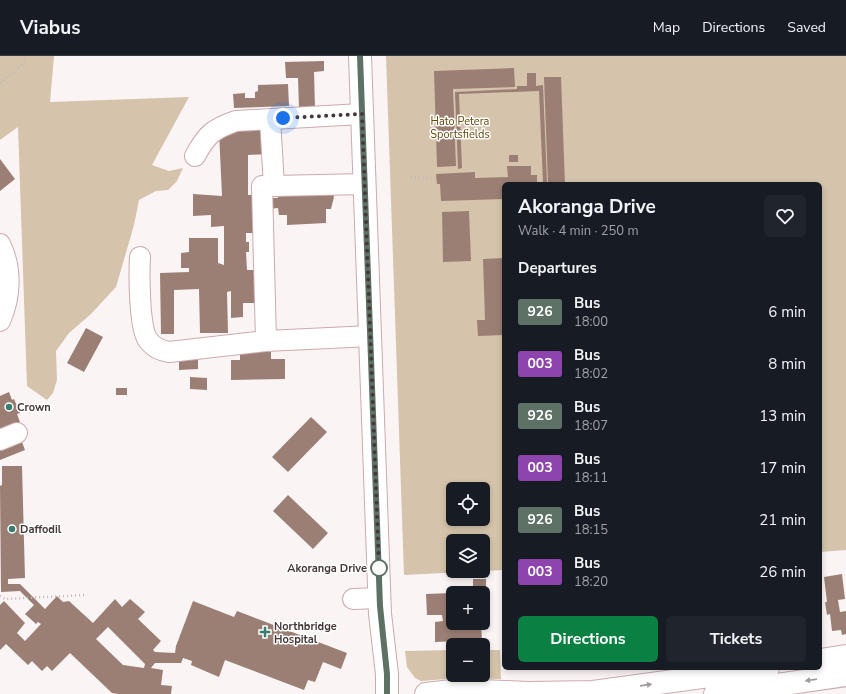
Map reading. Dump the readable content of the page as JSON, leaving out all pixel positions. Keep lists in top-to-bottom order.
{
  "parks": ["Hato Petera Sportsfields"],
  "places": {
    "other": ["Crown", "Daffodil", "Akoranga Drive"],
    "health": ["Northbridge Hospital"]
  },
  "lines": ["bus line 926"],
  "page": {
    "header": "Viabus",
    "nav": ["Map", "Directions", "Saved"],
    "heading": [
      ["Akoranga Drive", "Walk · 4 min · 250 m"],
      "Departures"
    ],
    "list": [
      {
        "mark": "926",
        "name": "Bus",
        "note": "18:00",
        "value": "6 min"
      },
      {
        "mark": "003",
        "name": "Bus",
        "note": "18:02",
        "value": "8 min"
      },
      {
        "mark": "926",
        "name": "Bus",
        "note": "18:07",
        "value": "13 min"
      },
      {
        "mark": "003",
        "name": "Bus",
        "note": "18:11",
        "value": "17 min"
      },
      {
        "mark": "926",
        "name": "Bus",
        "note": "18:15",
        "value": "21 min"
      },
      {
        "mark": "003",
        "name": "Bus",
        "note": "18:20",
        "value": "26 min"
      }
    ],
    "map_buttons": ["+", "−"],
    "buttons": ["Directions", "Tickets"]
  }
}
